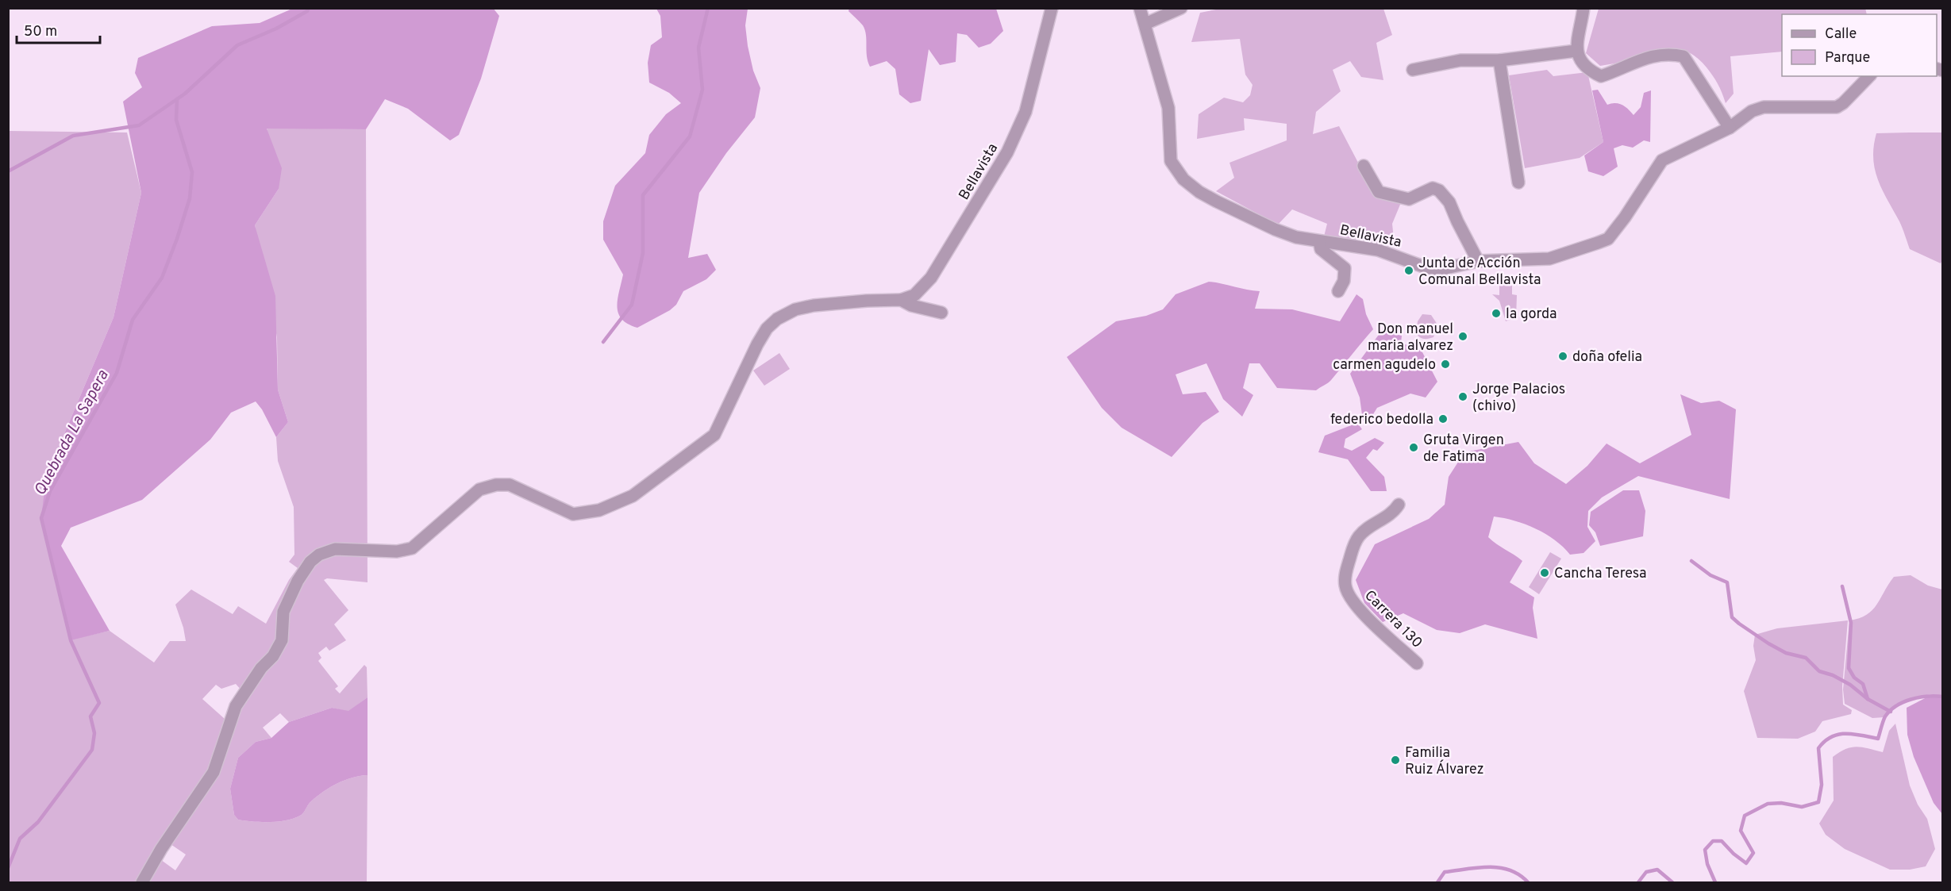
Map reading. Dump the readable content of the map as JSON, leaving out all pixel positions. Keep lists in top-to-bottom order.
{
  "streets": {
    "street": ["Bellavista", "Carrera 130"]
  },
  "water": ["Quebrada La Sapera"],
  "places": [
    "Junta de Acción Comunal Bellavista",
    "la gorda",
    "Don manuel maria alvarez",
    "doña ofelia",
    "carmen agudelo",
    "Jorge Palacios (chivo)",
    "federico bedolla",
    "Gruta Virgen de Fatima",
    "Cancha Teresa",
    "Familia Ruiz Álvarez"
  ],
  "legend": ["Calle", "Parque"],
  "scale_bar": "50 m"
}
